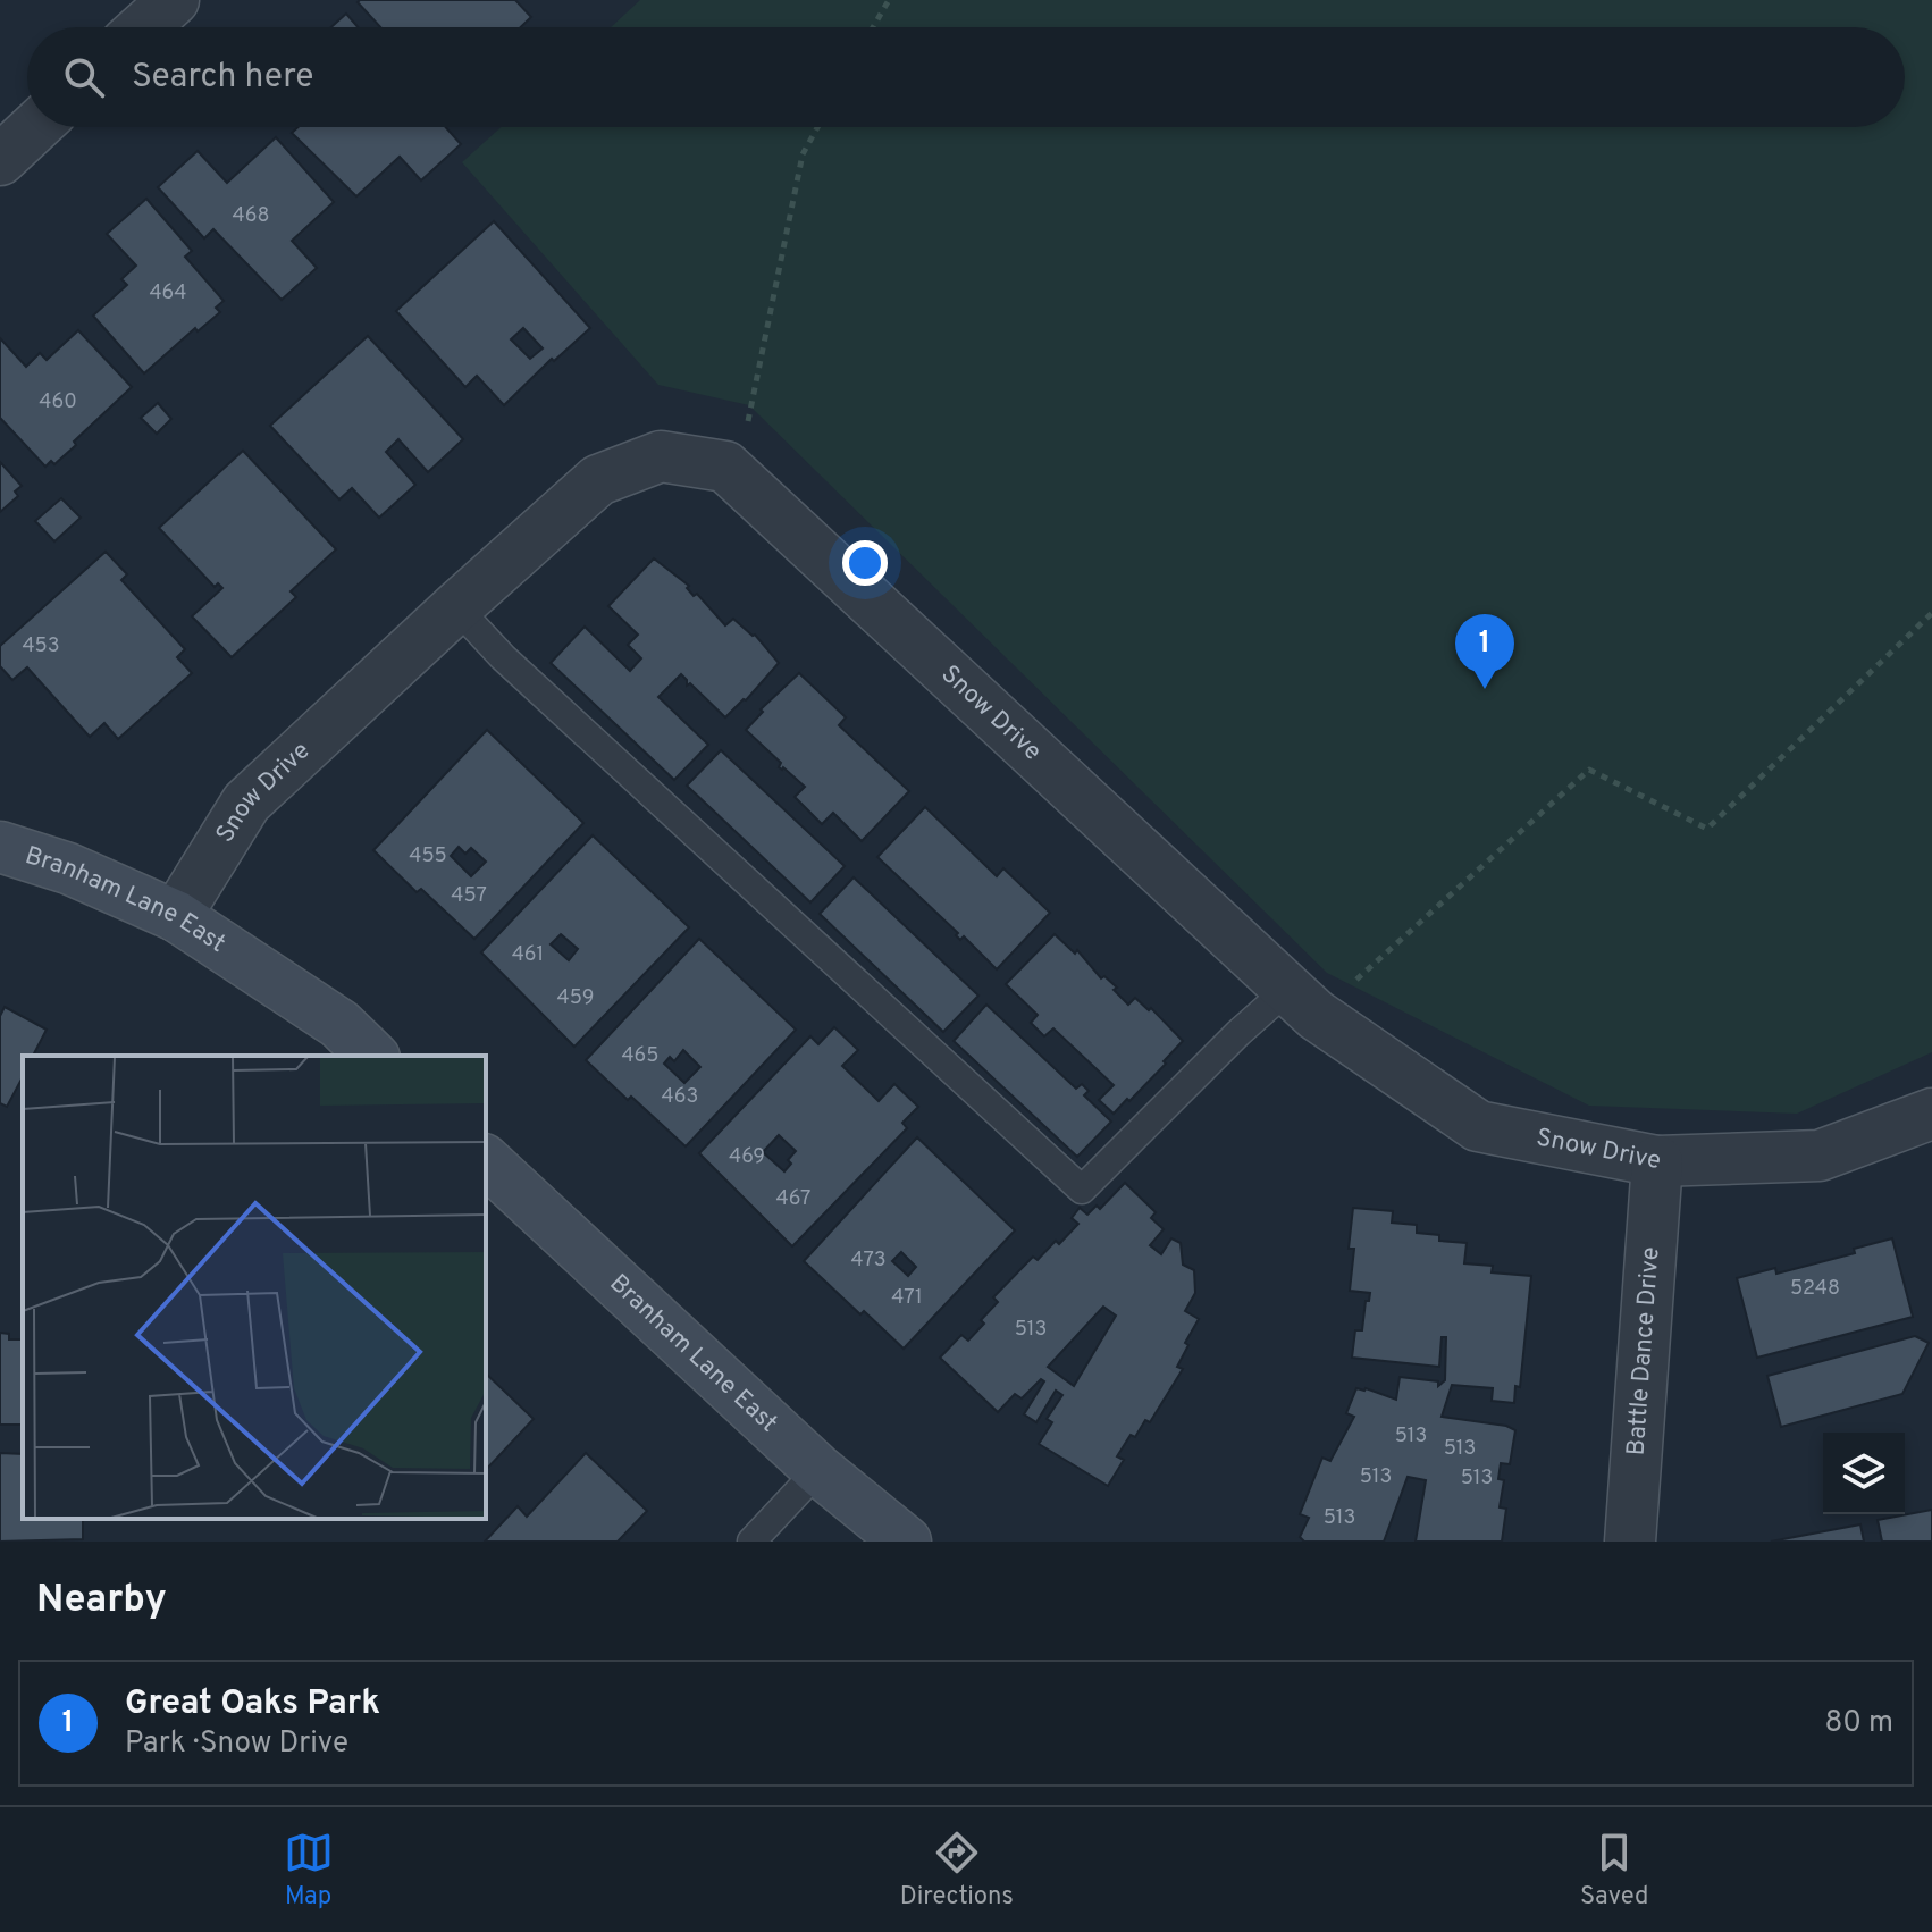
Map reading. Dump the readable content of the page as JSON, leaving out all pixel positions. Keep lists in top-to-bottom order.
{
  "streets": {
    "street": ["Snow Drive", "Branham Lane East", "Battle Dance Drive"]
  },
  "crossings": [
    ["Snow Drive", "Branham Lane East"],
    ["Snow Drive", "Battle Dance Drive"]
  ],
  "house_numbers": [
    "468",
    "464",
    "460",
    "453",
    "455",
    "457",
    "461",
    "459",
    "465",
    "463",
    "469",
    "467",
    "473",
    "5248",
    "471",
    "513",
    "513",
    "513",
    "513",
    "513",
    "513"
  ],
  "page": {
    "search": "Search here",
    "pins": "1",
    "heading": "Nearby",
    "list": [
      {
        "mark": "1",
        "name": "Great Oaks Park",
        "note": "Park · Snow Drive",
        "value": "80 m"
      }
    ],
    "nav": ["Map", "Directions", "Saved"]
  }
}
